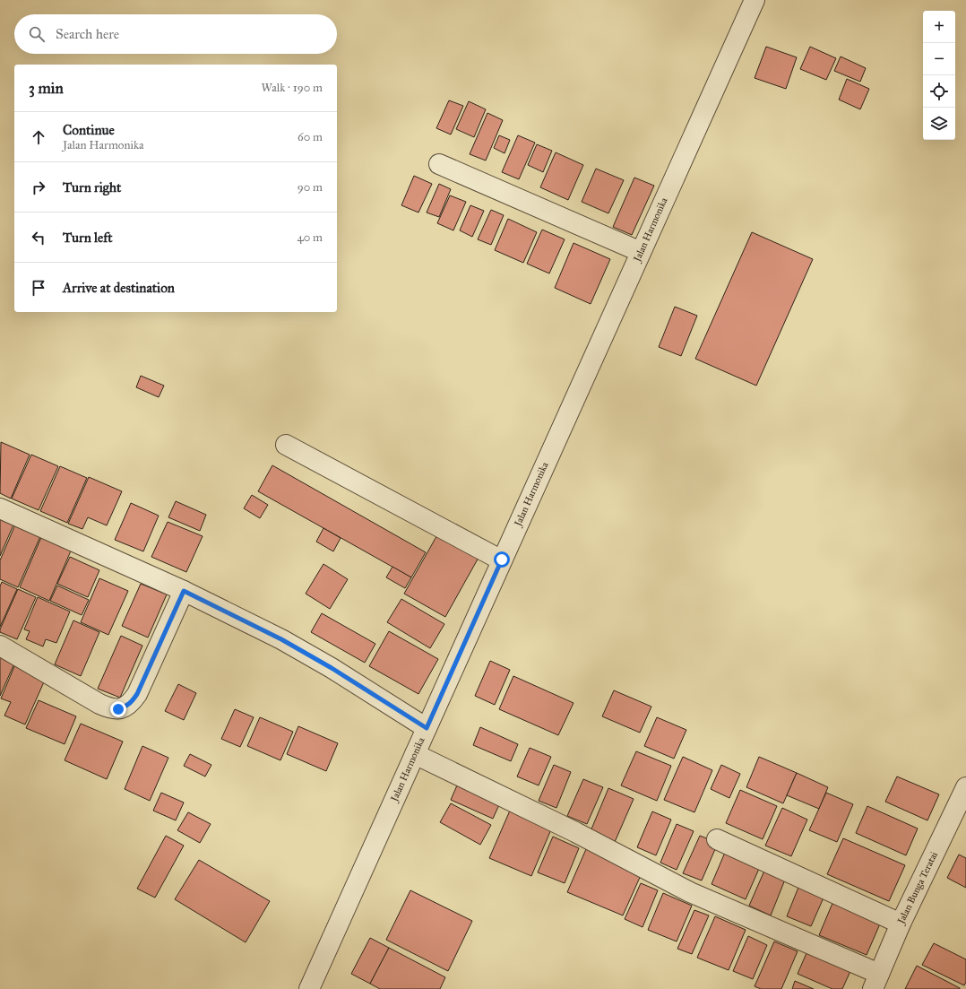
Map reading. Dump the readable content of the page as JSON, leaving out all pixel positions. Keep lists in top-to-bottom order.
{
  "streets": {
    "street": ["Jalan Harmonika", "Jalan Bunga Teratai"]
  },
  "page": {
    "map_buttons": ["+", "−"],
    "search": "Search here",
    "heading": ["3 min", "Walk · 190 m"],
    "list": [
      ["Continue", "Jalan Harmonika", "60 m"],
      ["Turn right", "90 m"],
      ["Turn left", "40 m"],
      "Arrive at destination"
    ]
  }
}
